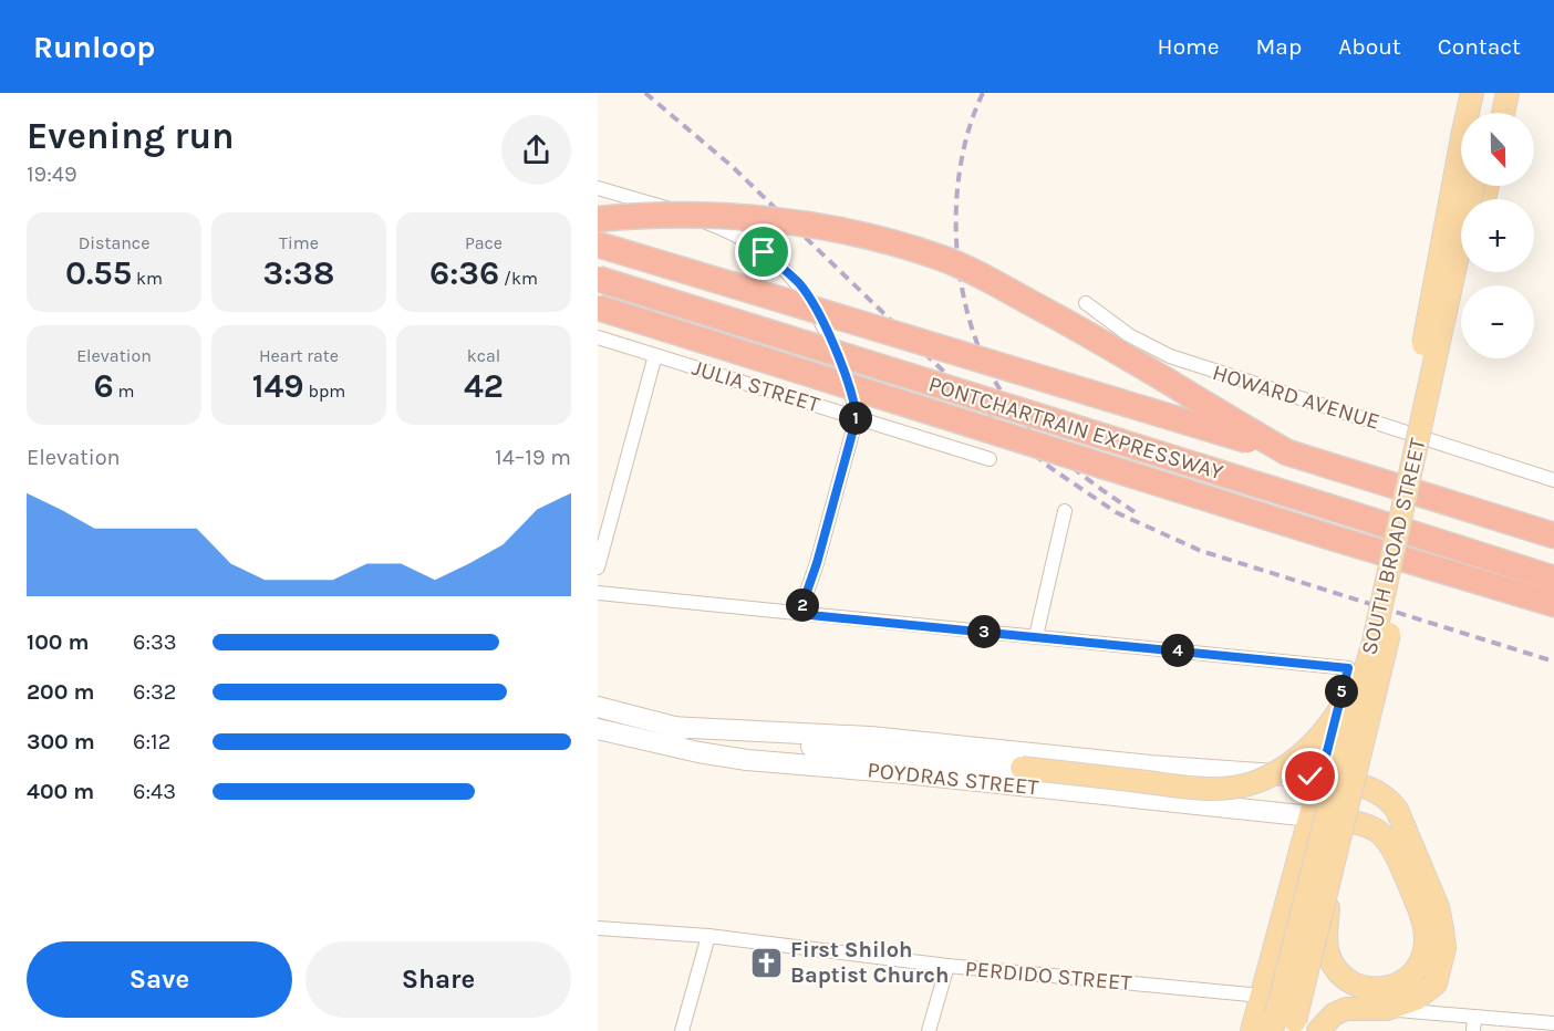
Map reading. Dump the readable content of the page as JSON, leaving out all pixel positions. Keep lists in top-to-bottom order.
{
  "streets": {
    "highway": ["PONTCHARTRAIN EXPRESSWAY"],
    "main road": ["SOUTH BROAD STREET", "POYDRAS STREET"],
    "street": ["JULIA STREET", "HOWARD AVENUE", "PERDIDO STREET"]
  },
  "places": {
    "church": ["First Shiloh Baptist Church"]
  },
  "north": "bottom",
  "page": {
    "header": "Runloop",
    "nav": [
      "Home",
      "Map",
      "About",
      "Contact"
    ],
    "heading": ["Evening run", "19:49"],
    "map_buttons": ["+", "−"],
    "stats": [
      ["Distance", "0.55 km"],
      ["Time", "3:38"],
      ["Pace", "6:36 /km"],
      ["Elevation", "6 m"],
      ["Heart rate", "149 bpm"],
      ["kcal", "42"]
    ],
    "pins": [
      "1",
      "2",
      "3",
      "4",
      "5"
    ],
    "chart": ["Elevation", "14–19 m"],
    "list": [
      {
        "name": "100 m",
        "note": "6:33"
      },
      {
        "name": "200 m",
        "note": "6:32"
      },
      {
        "name": "300 m",
        "note": "6:12"
      },
      {
        "name": "400 m",
        "note": "6:43"
      }
    ],
    "buttons": ["Save", "Share"]
  }
}
